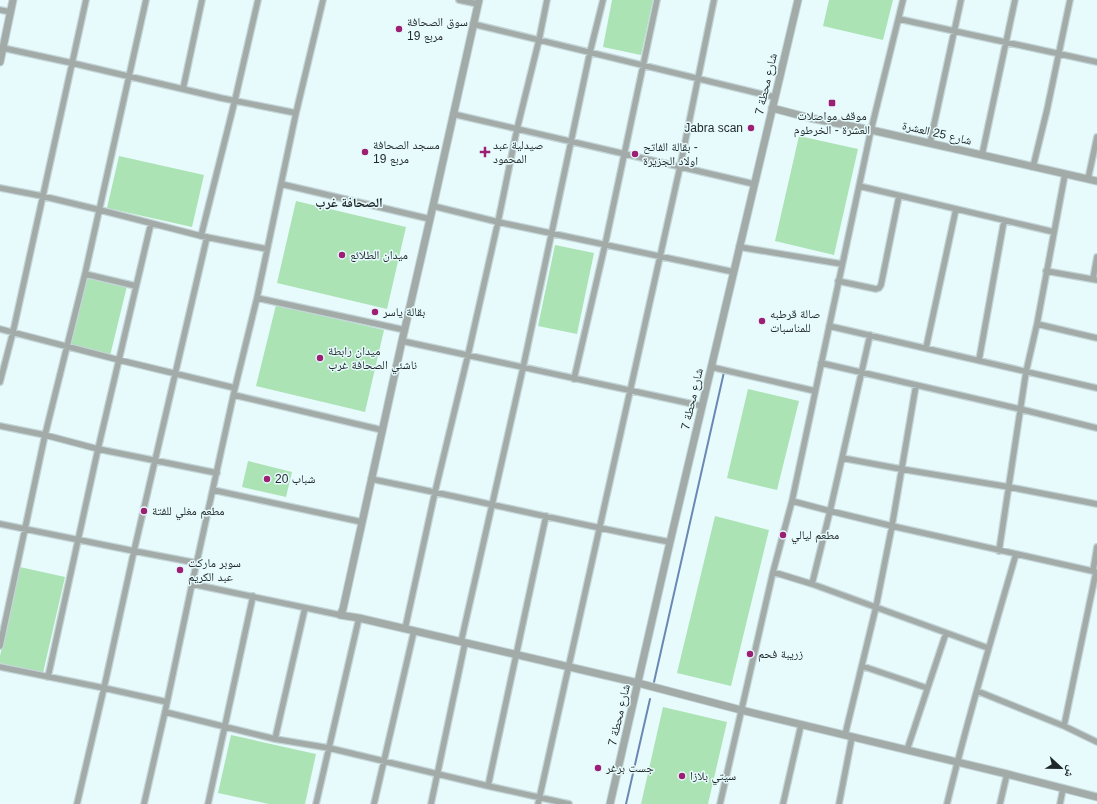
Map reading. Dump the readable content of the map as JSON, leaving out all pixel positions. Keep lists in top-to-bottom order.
{
  "streets": {
    "street": ["شارع محطة 7", "شارع 25 العشرة"]
  },
  "crossings": [
    ["شارع محطة 7", "شارع 25 العشرة"]
  ],
  "districts": ["الصحافة غرب"],
  "places": {
    "other": [
      "سوق الصحافة مربع 19",
      "Jabra scan",
      "مسجد الصحافة مربع 19",
      "بقالة الفاتح - اولاد الجزيرة",
      "ميدان الطلائع",
      "بقالة ياسر",
      "صالة قرطبه للمناسبات",
      "ميدان رابطة ناشئي الصحافة غرب",
      "شباب 20",
      "مطعم مغلي للفتة",
      "مطعم ليالي",
      "سوبر ماركت عبد الكريم",
      "زريبة فحم",
      "جست برغر",
      "سيتي بلازا"
    ],
    "transit": ["موقف مواصلات العشرة - الخرطوم"],
    "health": ["صيدلية عبد المحمود"]
  },
  "north": "right"
}
